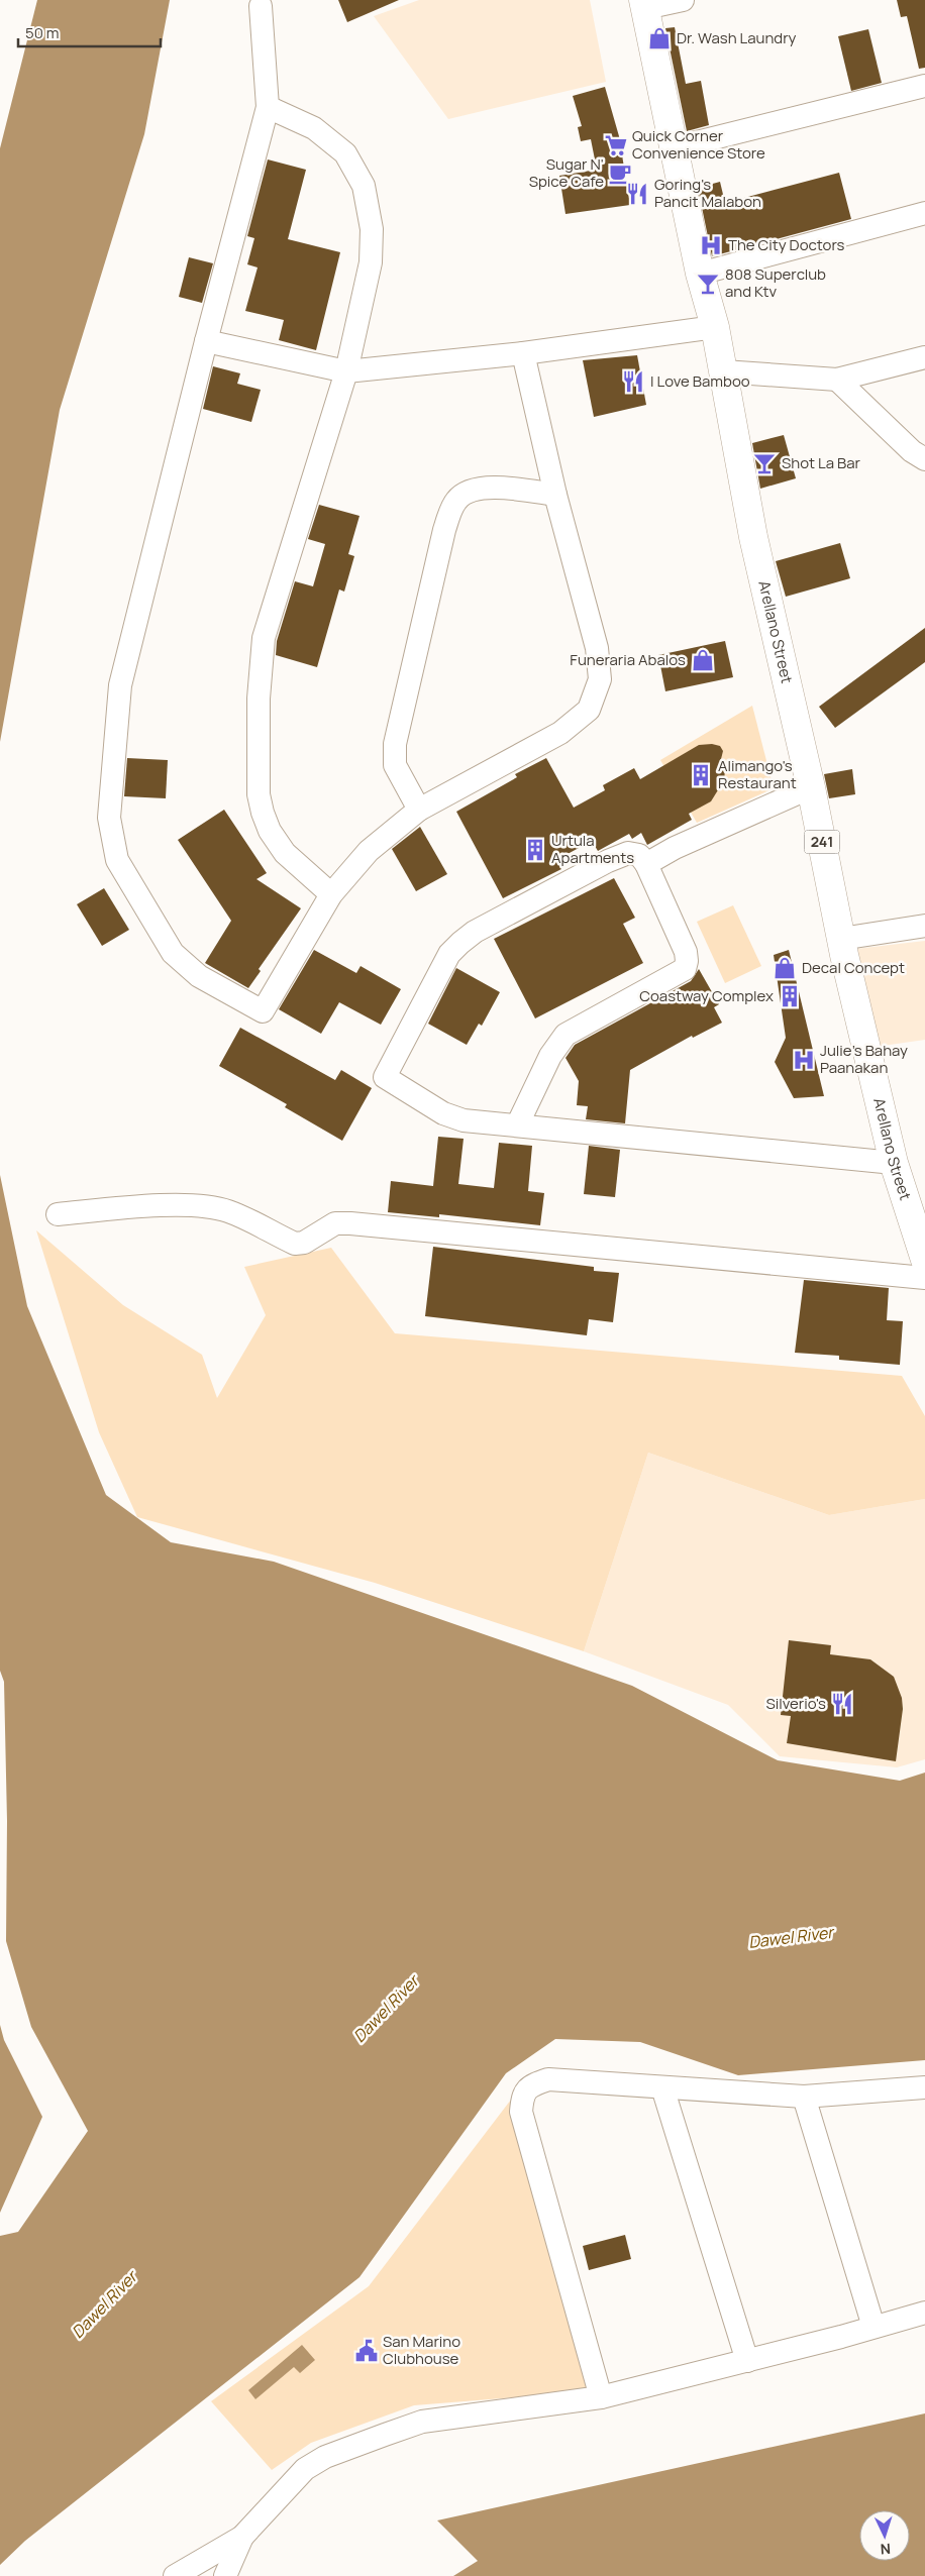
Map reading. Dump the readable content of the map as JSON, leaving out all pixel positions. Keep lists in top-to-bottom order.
{
  "streets": {
    "highway": ["Arellano Street", "241"]
  },
  "water": ["Dawel River"],
  "places": {
    "shop": ["Dr. Wash Laundry", "Funeraria Abalos", "Decal Concept"],
    "supermarket": ["Quick Corner Convenience Store"],
    "cafe": ["Sugar N' Spice Cafe"],
    "restaurant": ["Goring's Pancit Malabon", "I Love Bamboo", "Silverio's"],
    "hospital": ["The City Doctors", "Julie's Bahay Paanakan"],
    "bar": ["808 Superclub and Ktv", "Shot La Bar"],
    "building": ["Alimango's Restaurant", "Urtula Apartments", "Coastway Complex"],
    "public building": ["San Marino Clubhouse"]
  },
  "scale_bar": "50 m",
  "north": "bottom"
}
